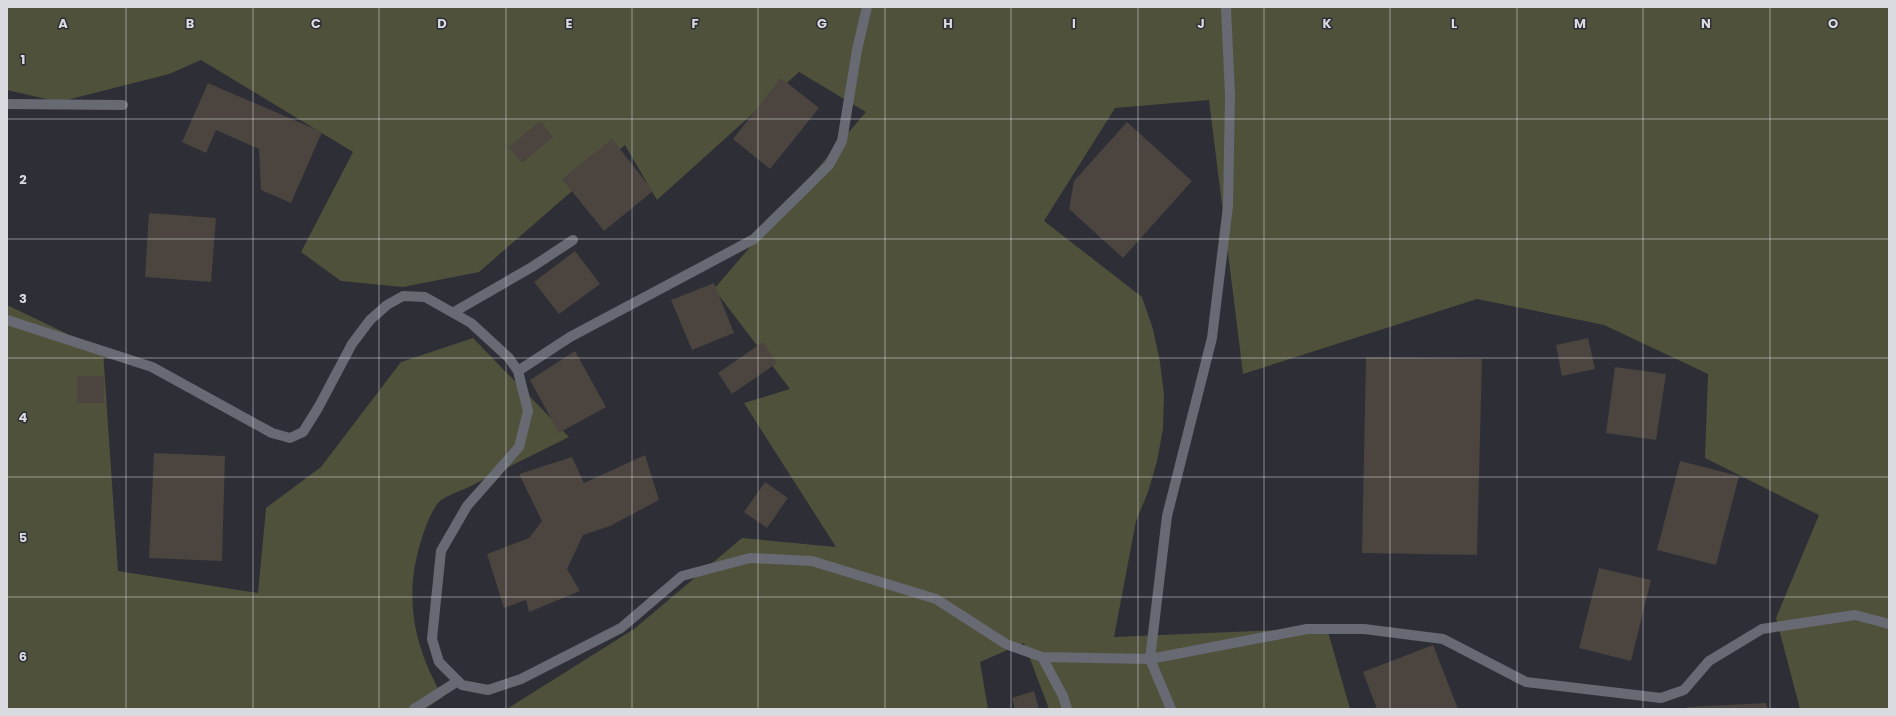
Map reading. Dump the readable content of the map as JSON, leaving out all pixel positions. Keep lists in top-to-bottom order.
{
  "grid": {
    "columns": [
      "A",
      "B",
      "C",
      "D",
      "E",
      "F",
      "G",
      "H",
      "I",
      "J",
      "K",
      "L",
      "M",
      "N",
      "O"
    ],
    "rows": [
      "1",
      "2",
      "3",
      "4",
      "5",
      "6"
    ]
  }
}
